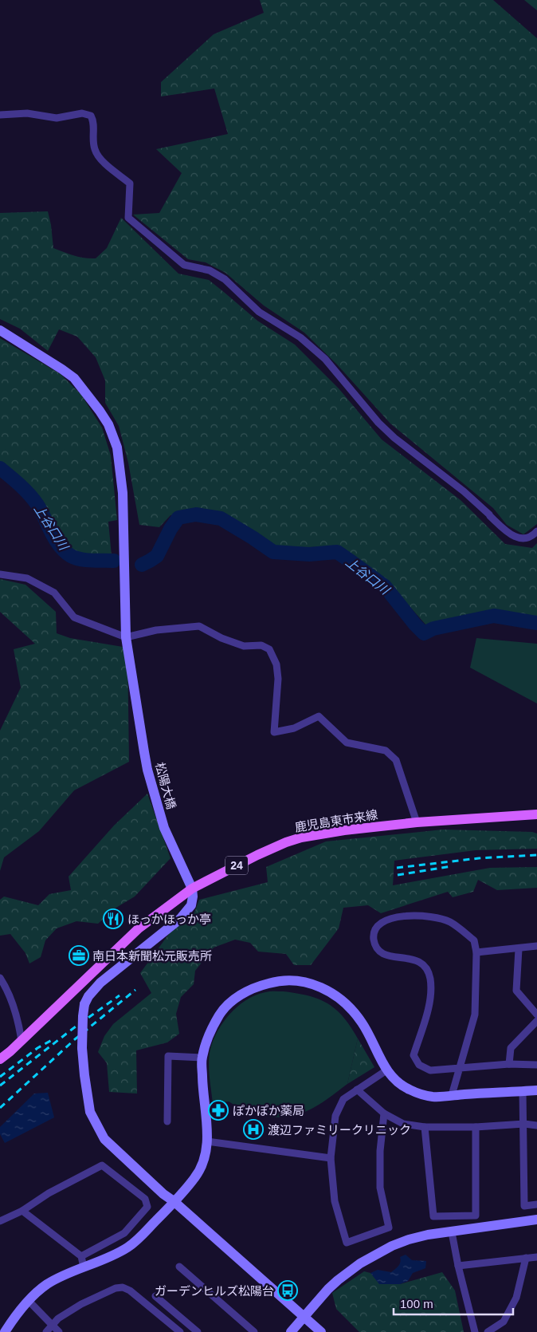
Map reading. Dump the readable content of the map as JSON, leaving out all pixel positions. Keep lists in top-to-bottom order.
{
  "streets": {
    "main road": ["鹿児島東市来線", "24"],
    "street": ["松陽大橋"]
  },
  "crossings": [
    ["松陽大橋", "鹿児島東市来線"]
  ],
  "water": ["上谷口川"],
  "places": {
    "restaurant": ["ほっかほっか亭"],
    "office": ["南日本新聞松元販売所"],
    "pharmacy": ["ぽかぽか薬局"],
    "hospital": ["渡辺ファミリークリニック"],
    "bus stop": ["ガーデンヒルズ松陽台"]
  },
  "scale_bar": "100 m"
}
